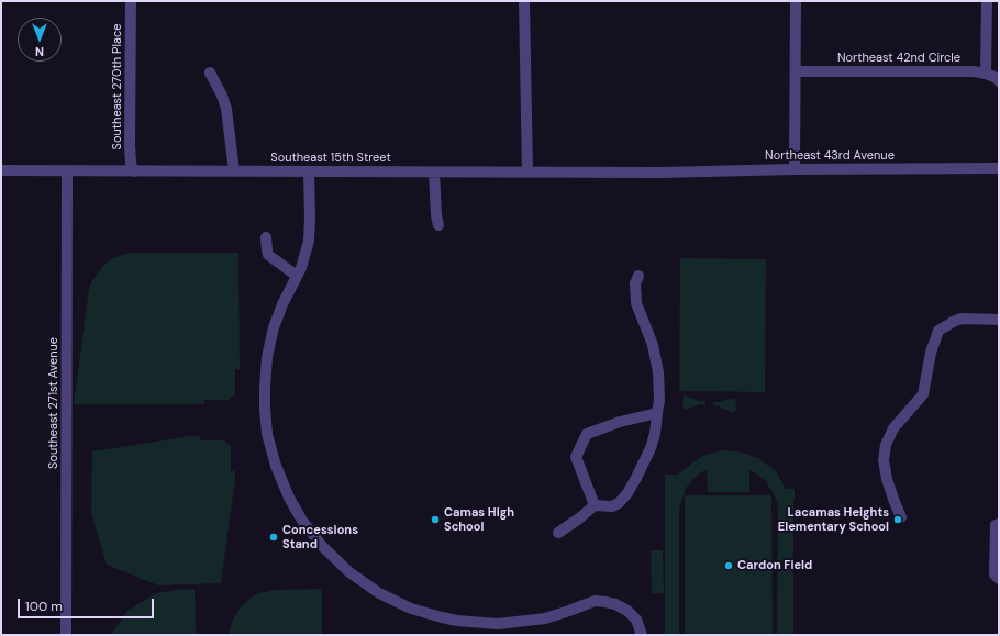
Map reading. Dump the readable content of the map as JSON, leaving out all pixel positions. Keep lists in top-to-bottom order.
{
  "streets": {
    "street": [
      "Northeast 42nd Circle",
      "Southeast 270th Place",
      "Northeast 43rd Avenue",
      "Southeast 15th Street",
      "Southeast 271st Avenue"
    ]
  },
  "crossings": [
    ["Southeast 270th Place", "Southeast 15th Street"],
    ["Northeast 43rd Avenue", "Southeast 15th Street"],
    ["Southeast 15th Street", "Southeast 271st Avenue"]
  ],
  "places": [
    "Camas High School",
    "Lacamas Heights Elementary School",
    "Concessions Stand",
    "Cardon Field"
  ],
  "scale_bar": "100 m",
  "north": "bottom"
}
